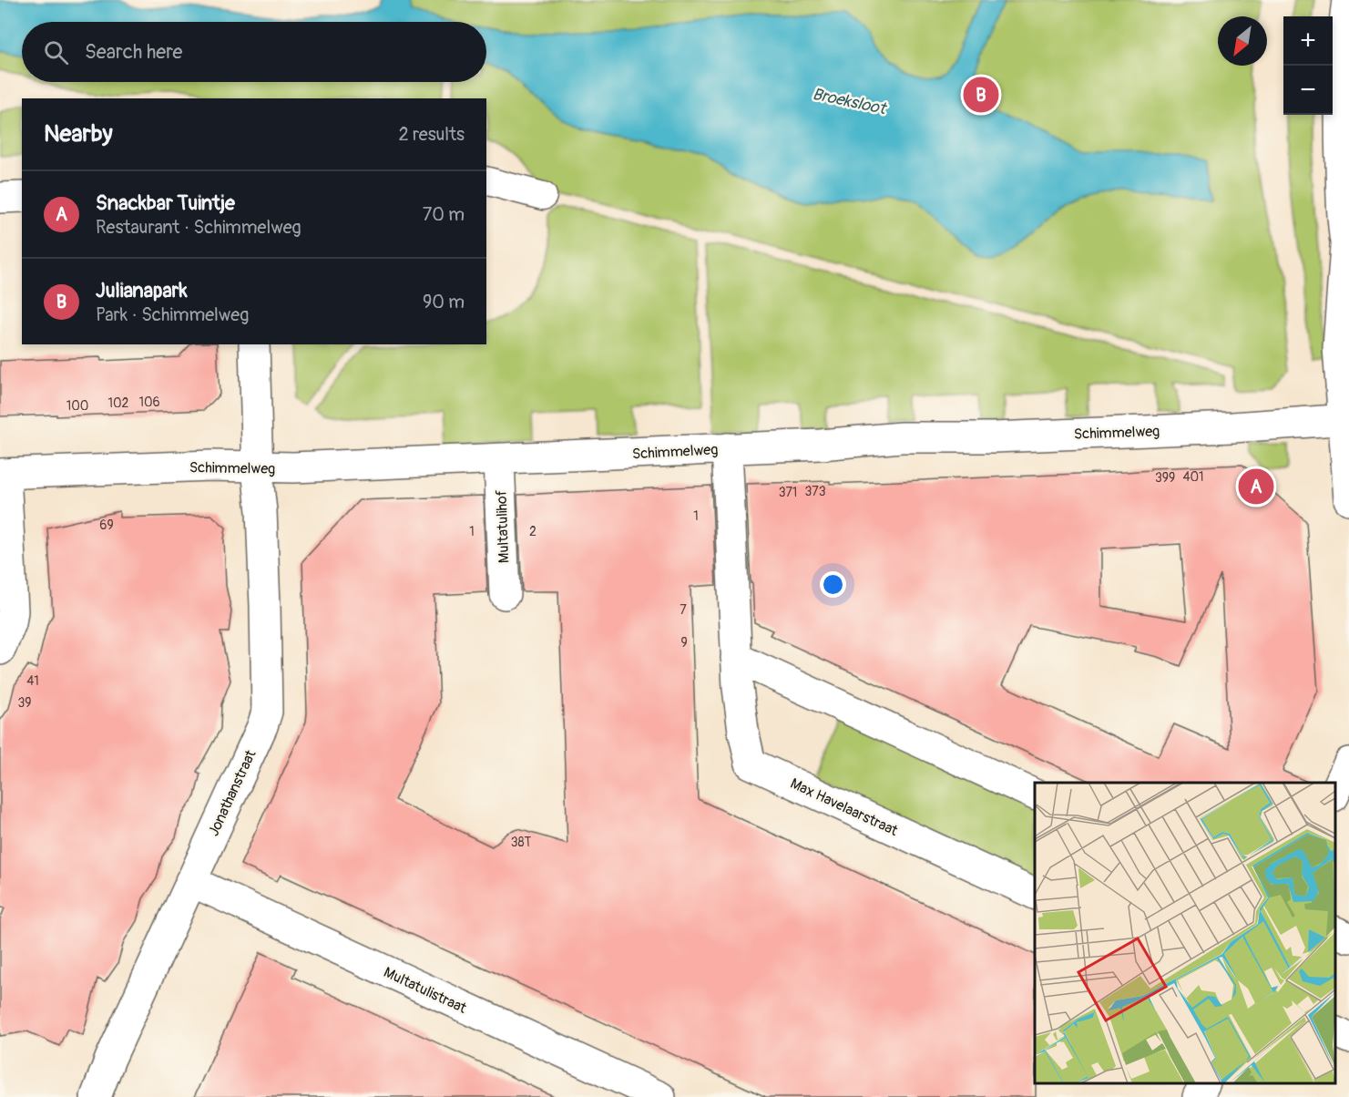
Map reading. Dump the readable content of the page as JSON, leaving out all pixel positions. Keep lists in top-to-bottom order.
{
  "streets": {
    "street": [
      "Schimmelweg",
      "Multatulihof",
      "Jonathanstraat",
      "Max Havelaarstraat",
      "Multatulistraat"
    ]
  },
  "crossings": [
    ["Schimmelweg", "Multatulihof"],
    ["Schimmelweg", "Jonathanstraat"],
    ["Schimmelweg", "Max Havelaarstraat"],
    ["Jonathanstraat", "Multatulistraat"]
  ],
  "water": ["Broeksloot"],
  "house_numbers": [
    "106",
    "102",
    "100",
    "401",
    "399",
    "373",
    "371",
    "1",
    "69",
    "1",
    "2",
    "7",
    "9",
    "41",
    "39",
    "38T"
  ],
  "north": "bottom left",
  "page": {
    "map_buttons": ["+", "−"],
    "search": "Search here",
    "pins": ["B", "A"],
    "heading": ["Nearby", "2 results"],
    "list": [
      {
        "mark": "A",
        "name": "Snackbar Tuintje",
        "note": "Restaurant · Schimmelweg",
        "value": "70 m"
      },
      {
        "mark": "B",
        "name": "Julianapark",
        "note": "Park · Schimmelweg",
        "value": "90 m"
      }
    ]
  }
}
